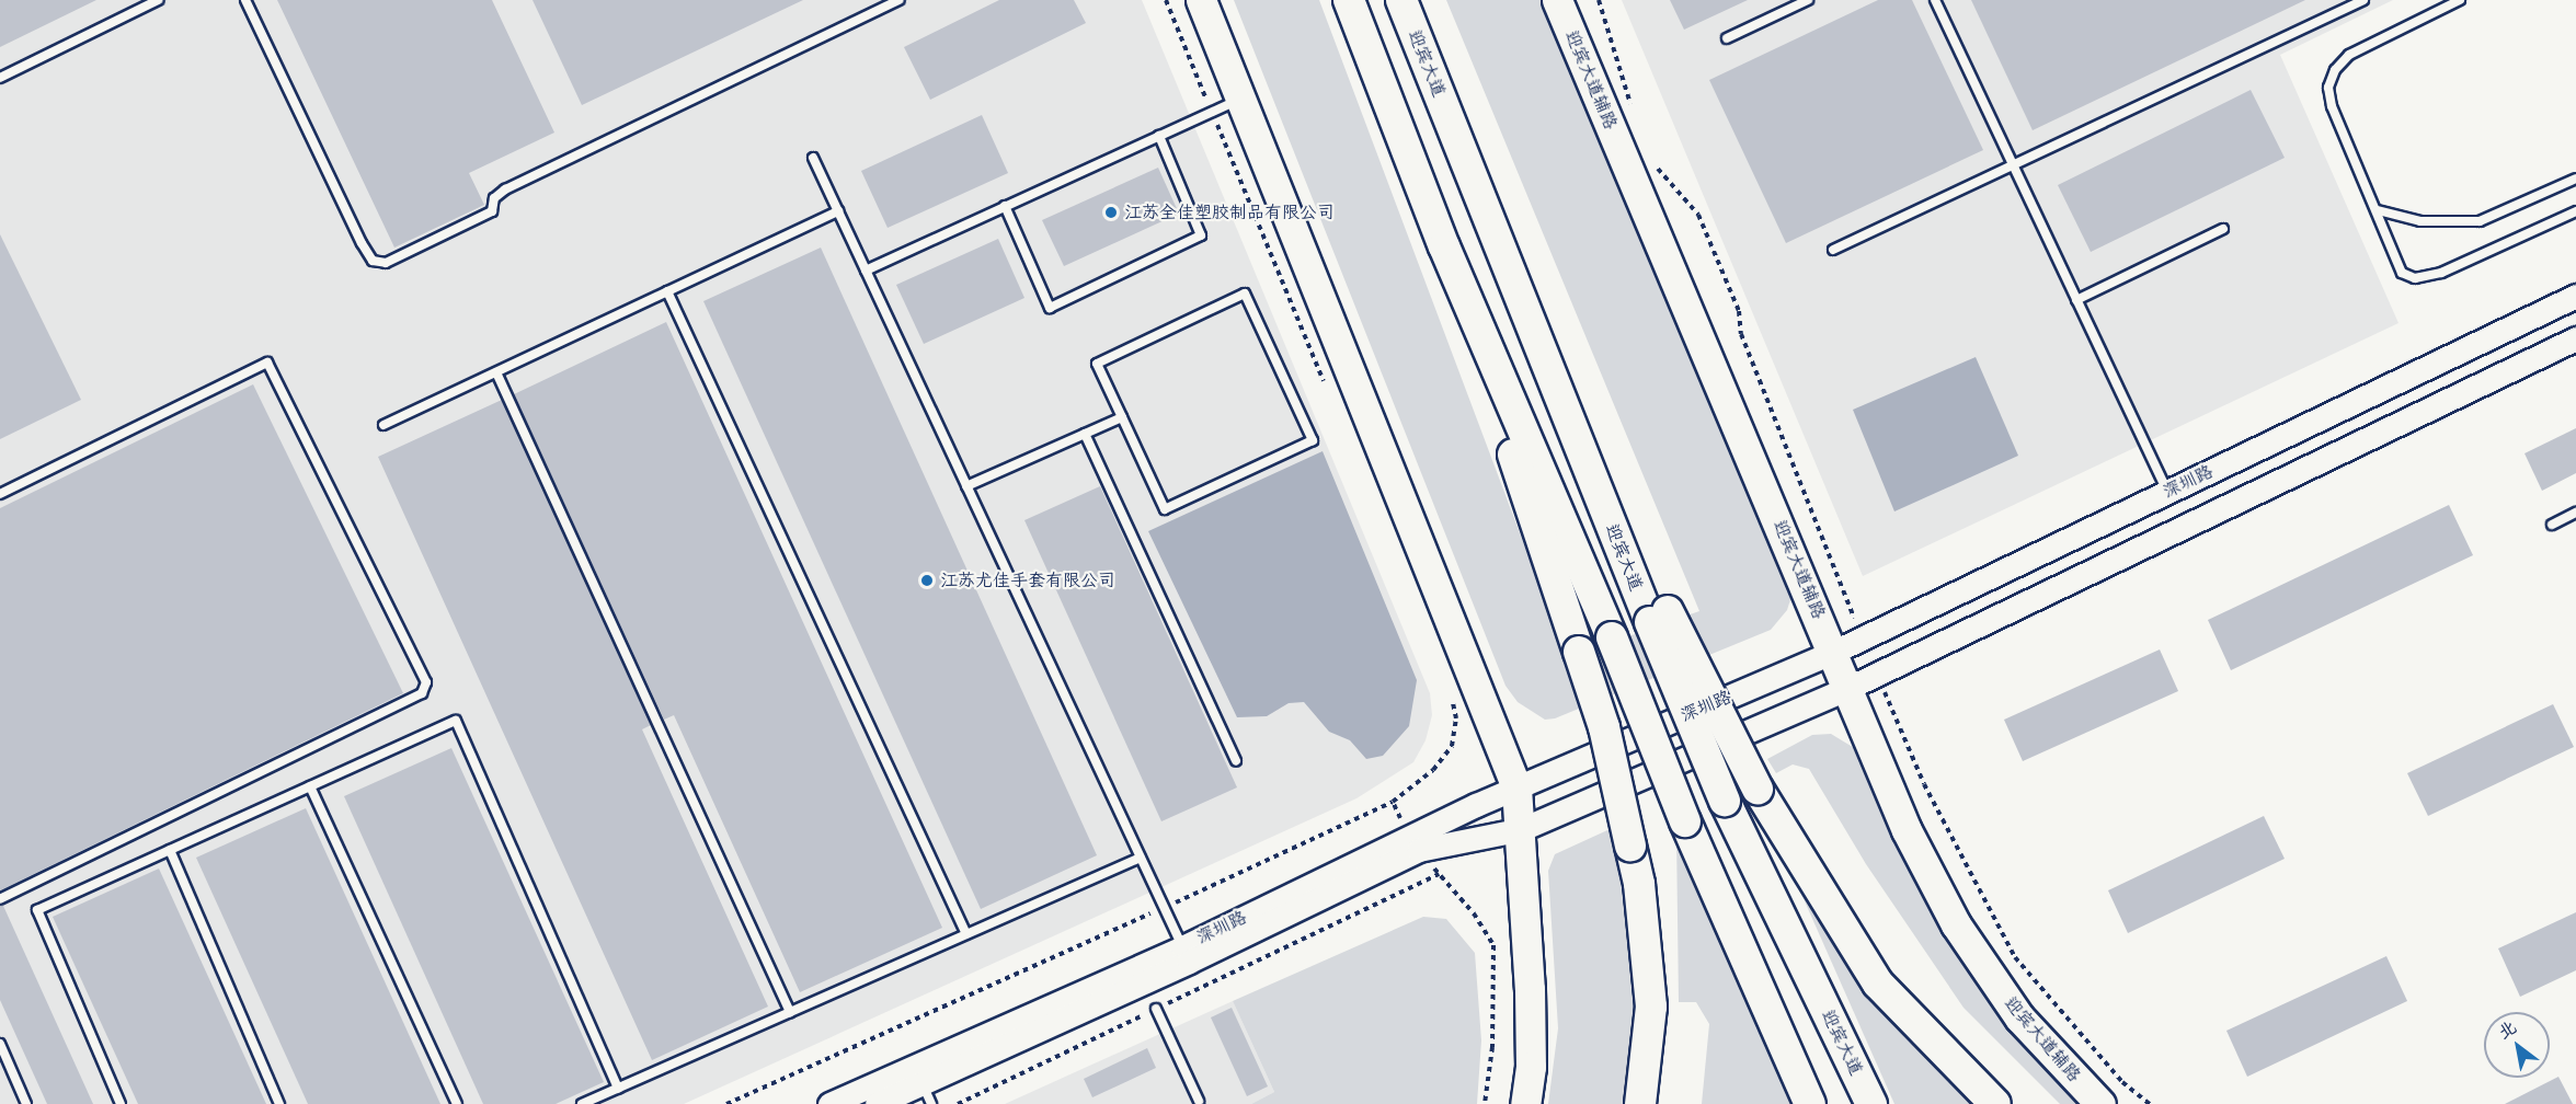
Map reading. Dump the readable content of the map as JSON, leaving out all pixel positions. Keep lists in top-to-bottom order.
{
  "streets": {
    "highway": ["迎宾大道"],
    "main road": ["迎宾大道辅路"],
    "street": ["深圳路"]
  },
  "crossings": [
    ["迎宾大道辅路", "深圳路"]
  ],
  "places": ["江苏全佳塑胶制品有限公司", "江苏尤佳手套有限公司"],
  "north": "top left"
}
